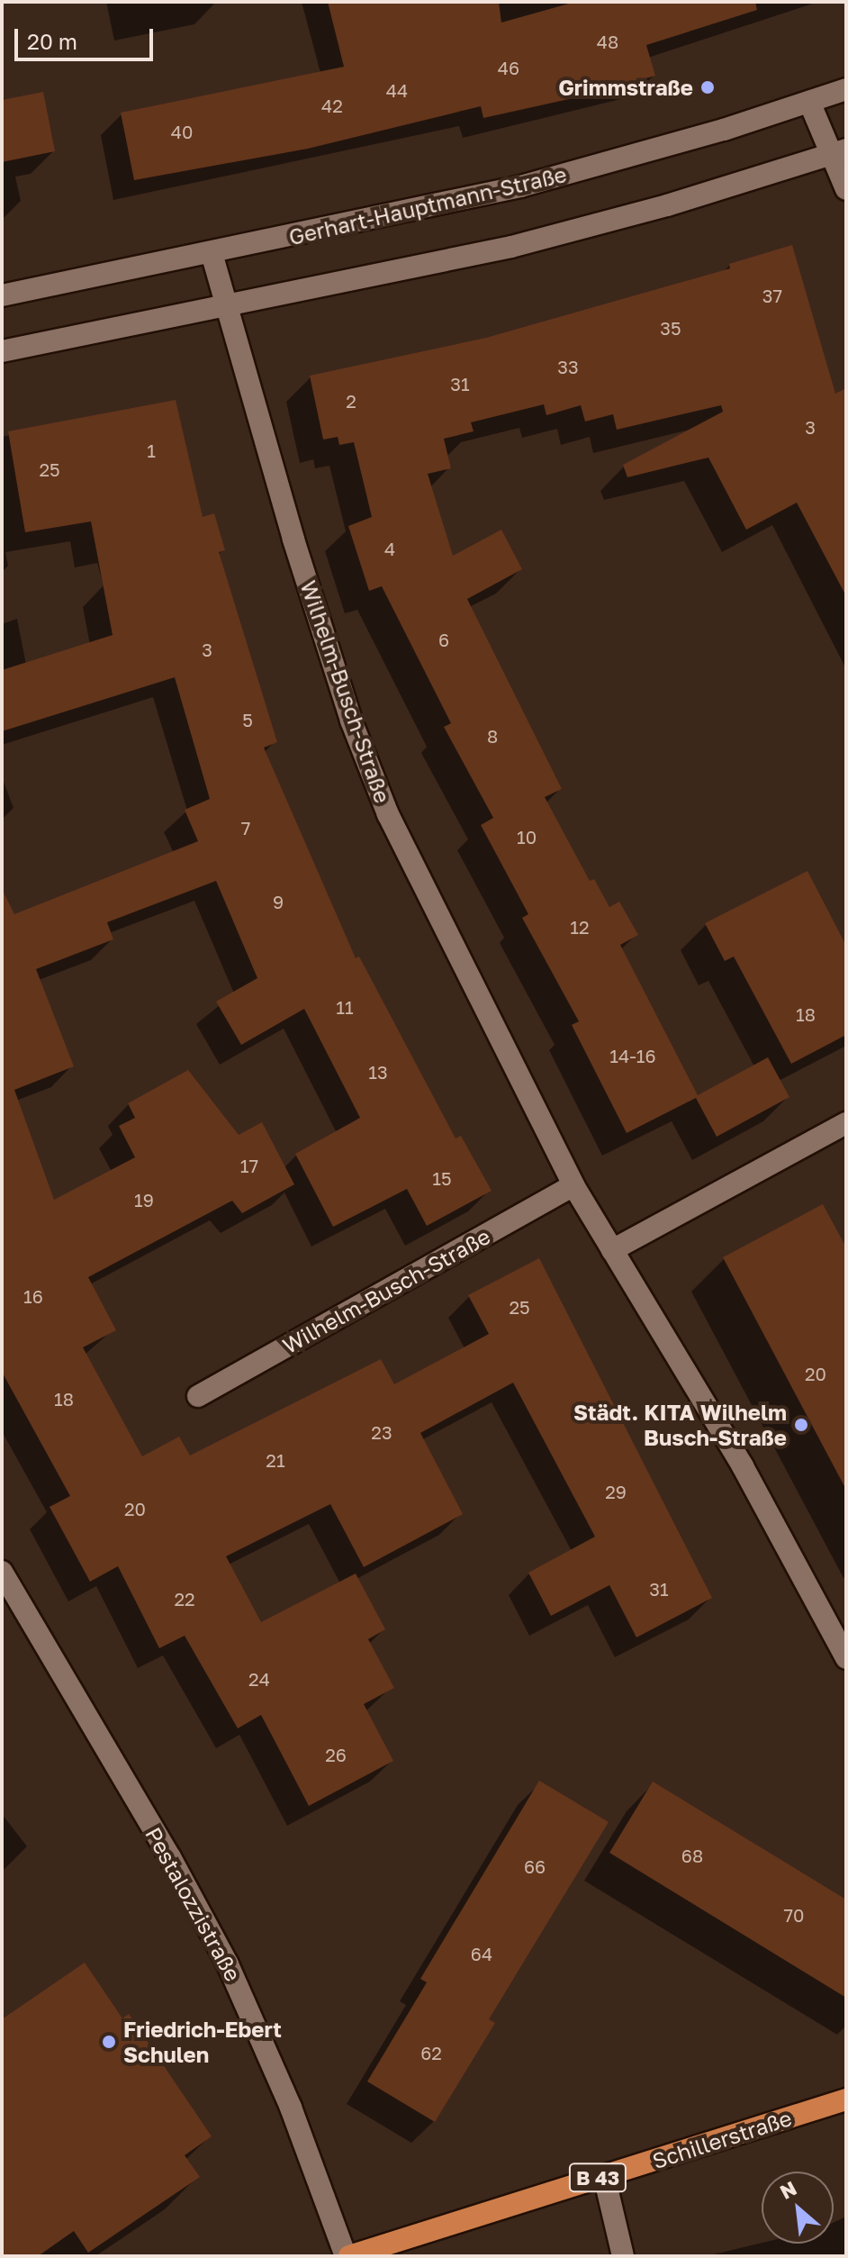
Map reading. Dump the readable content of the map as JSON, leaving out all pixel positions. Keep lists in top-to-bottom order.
{
  "streets": {
    "main road": ["Schillerstraße", "B 43"],
    "street": ["Gerhart-Hauptmann-Straße", "Wilhelm-Busch-Straße", "Pestalozzistraße"]
  },
  "crossings": [
    ["Gerhart-Hauptmann-Straße", "Wilhelm-Busch-Straße"],
    ["Pestalozzistraße", "Schillerstraße"]
  ],
  "places": ["Grimmstraße", "Städt. KITA Wilhelm Busch-Straße", "Friedrich-Ebert Schulen"],
  "house_numbers": [
    "48",
    "46",
    "44",
    "42",
    "40",
    "37",
    "35",
    "33",
    "31",
    "2",
    "3",
    "1",
    "25",
    "4",
    "6",
    "3",
    "5",
    "8",
    "7",
    "10",
    "9",
    "12",
    "11",
    "18",
    "14-16",
    "13",
    "17",
    "15",
    "19",
    "16",
    "25",
    "20",
    "18",
    "23",
    "21",
    "29",
    "20",
    "31",
    "22",
    "24",
    "26",
    "68",
    "66",
    "70",
    "64",
    "62"
  ],
  "scale_bar": "20 m",
  "north": "top left"
}
